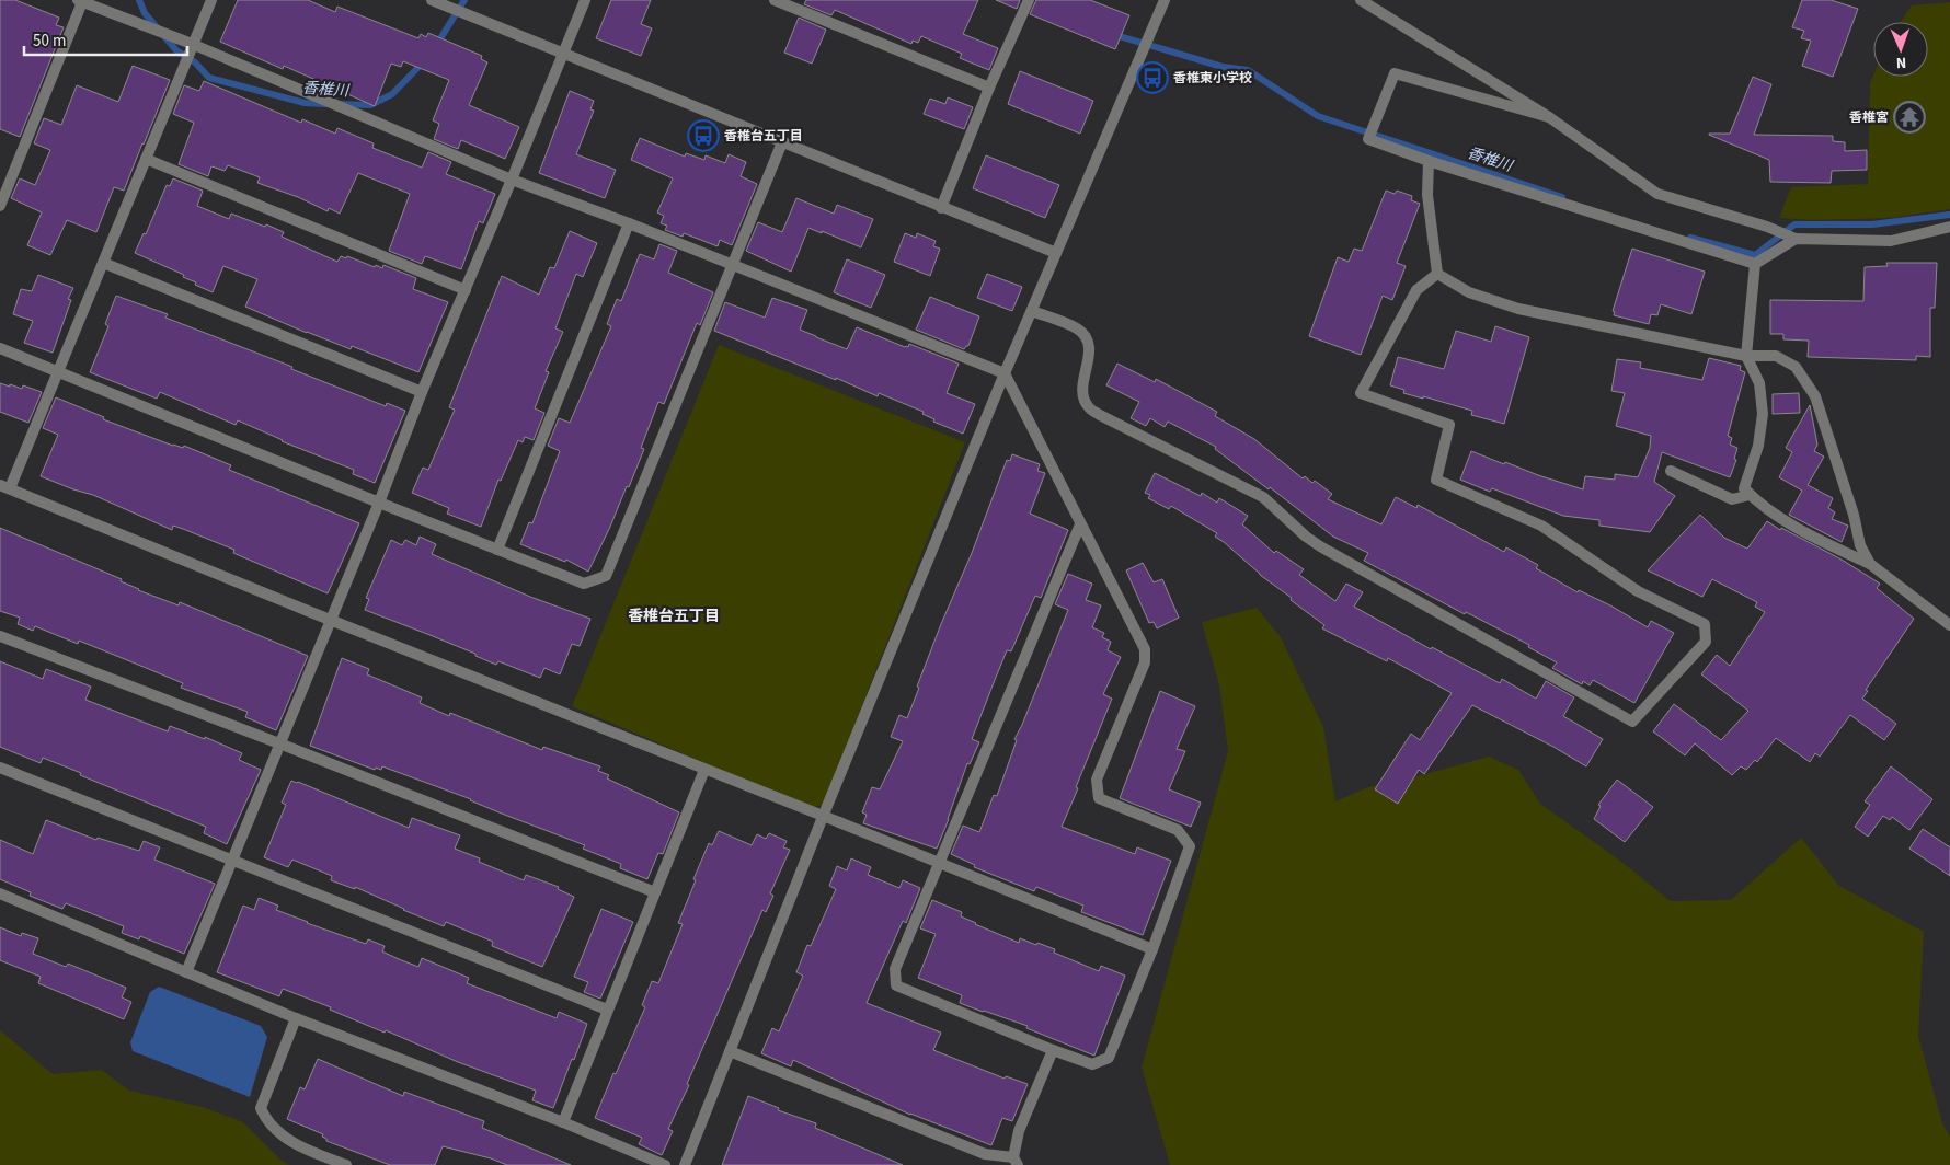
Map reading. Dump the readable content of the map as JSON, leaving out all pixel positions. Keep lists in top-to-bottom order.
{
  "districts": ["香椎台五丁目"],
  "water": ["香椎川"],
  "places": {
    "bus stop": ["香椎東小学校", "香椎台五丁目"],
    "temple": ["香椎宮"]
  },
  "scale_bar": "50 m",
  "north": "bottom"
}
